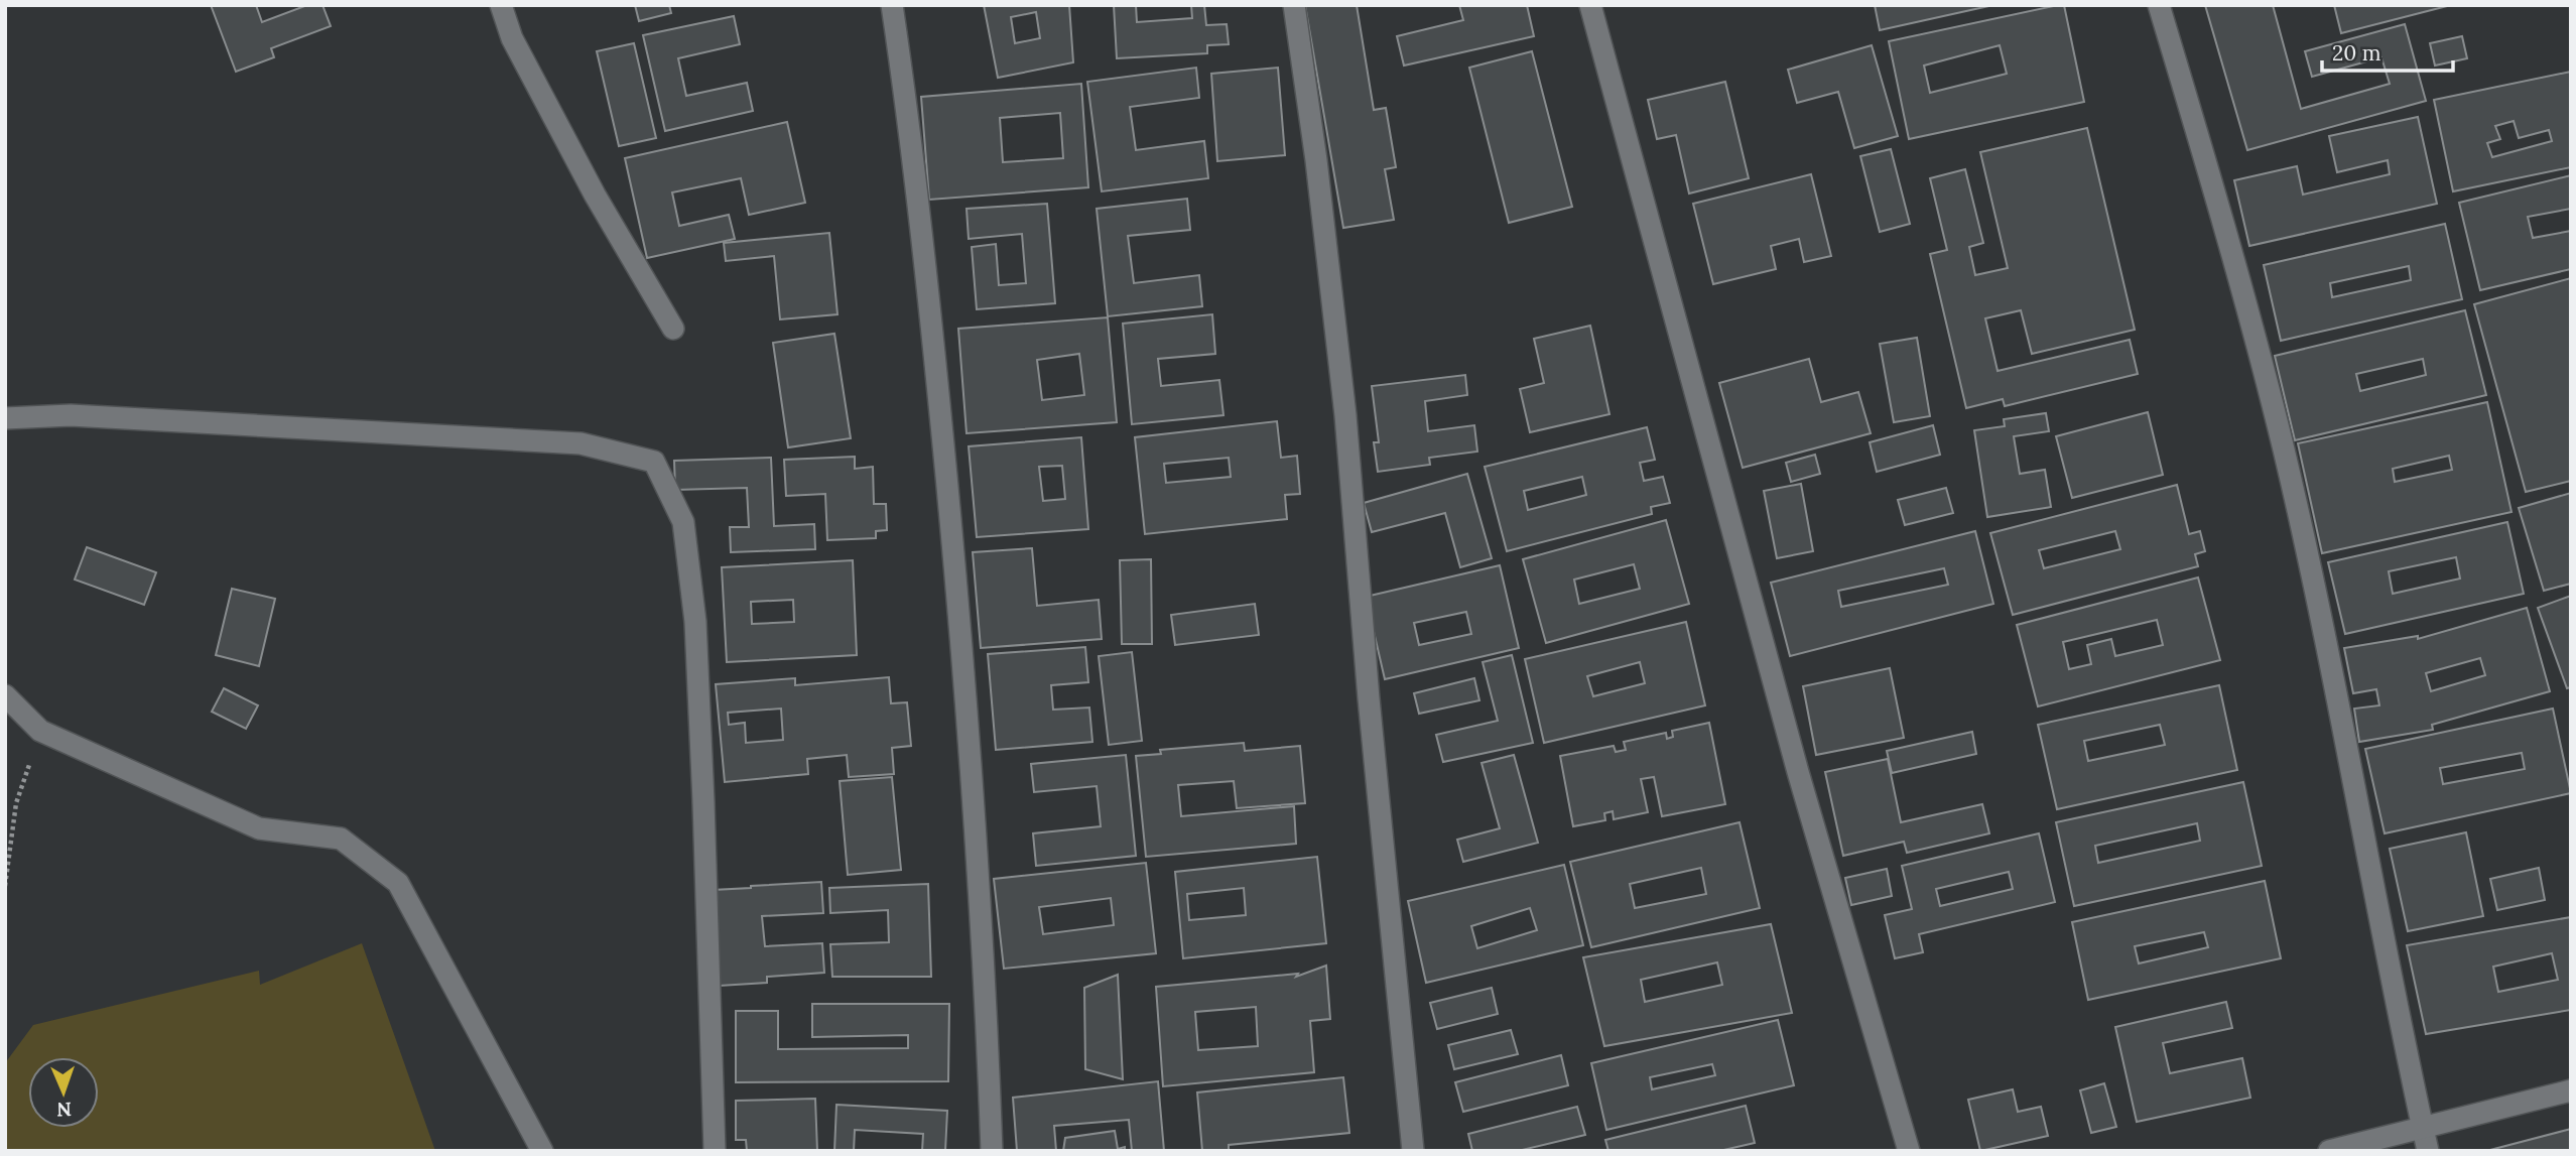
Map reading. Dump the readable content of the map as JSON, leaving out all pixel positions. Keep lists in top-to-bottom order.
{
  "scale_bar": "20 m",
  "north": "bottom"
}
